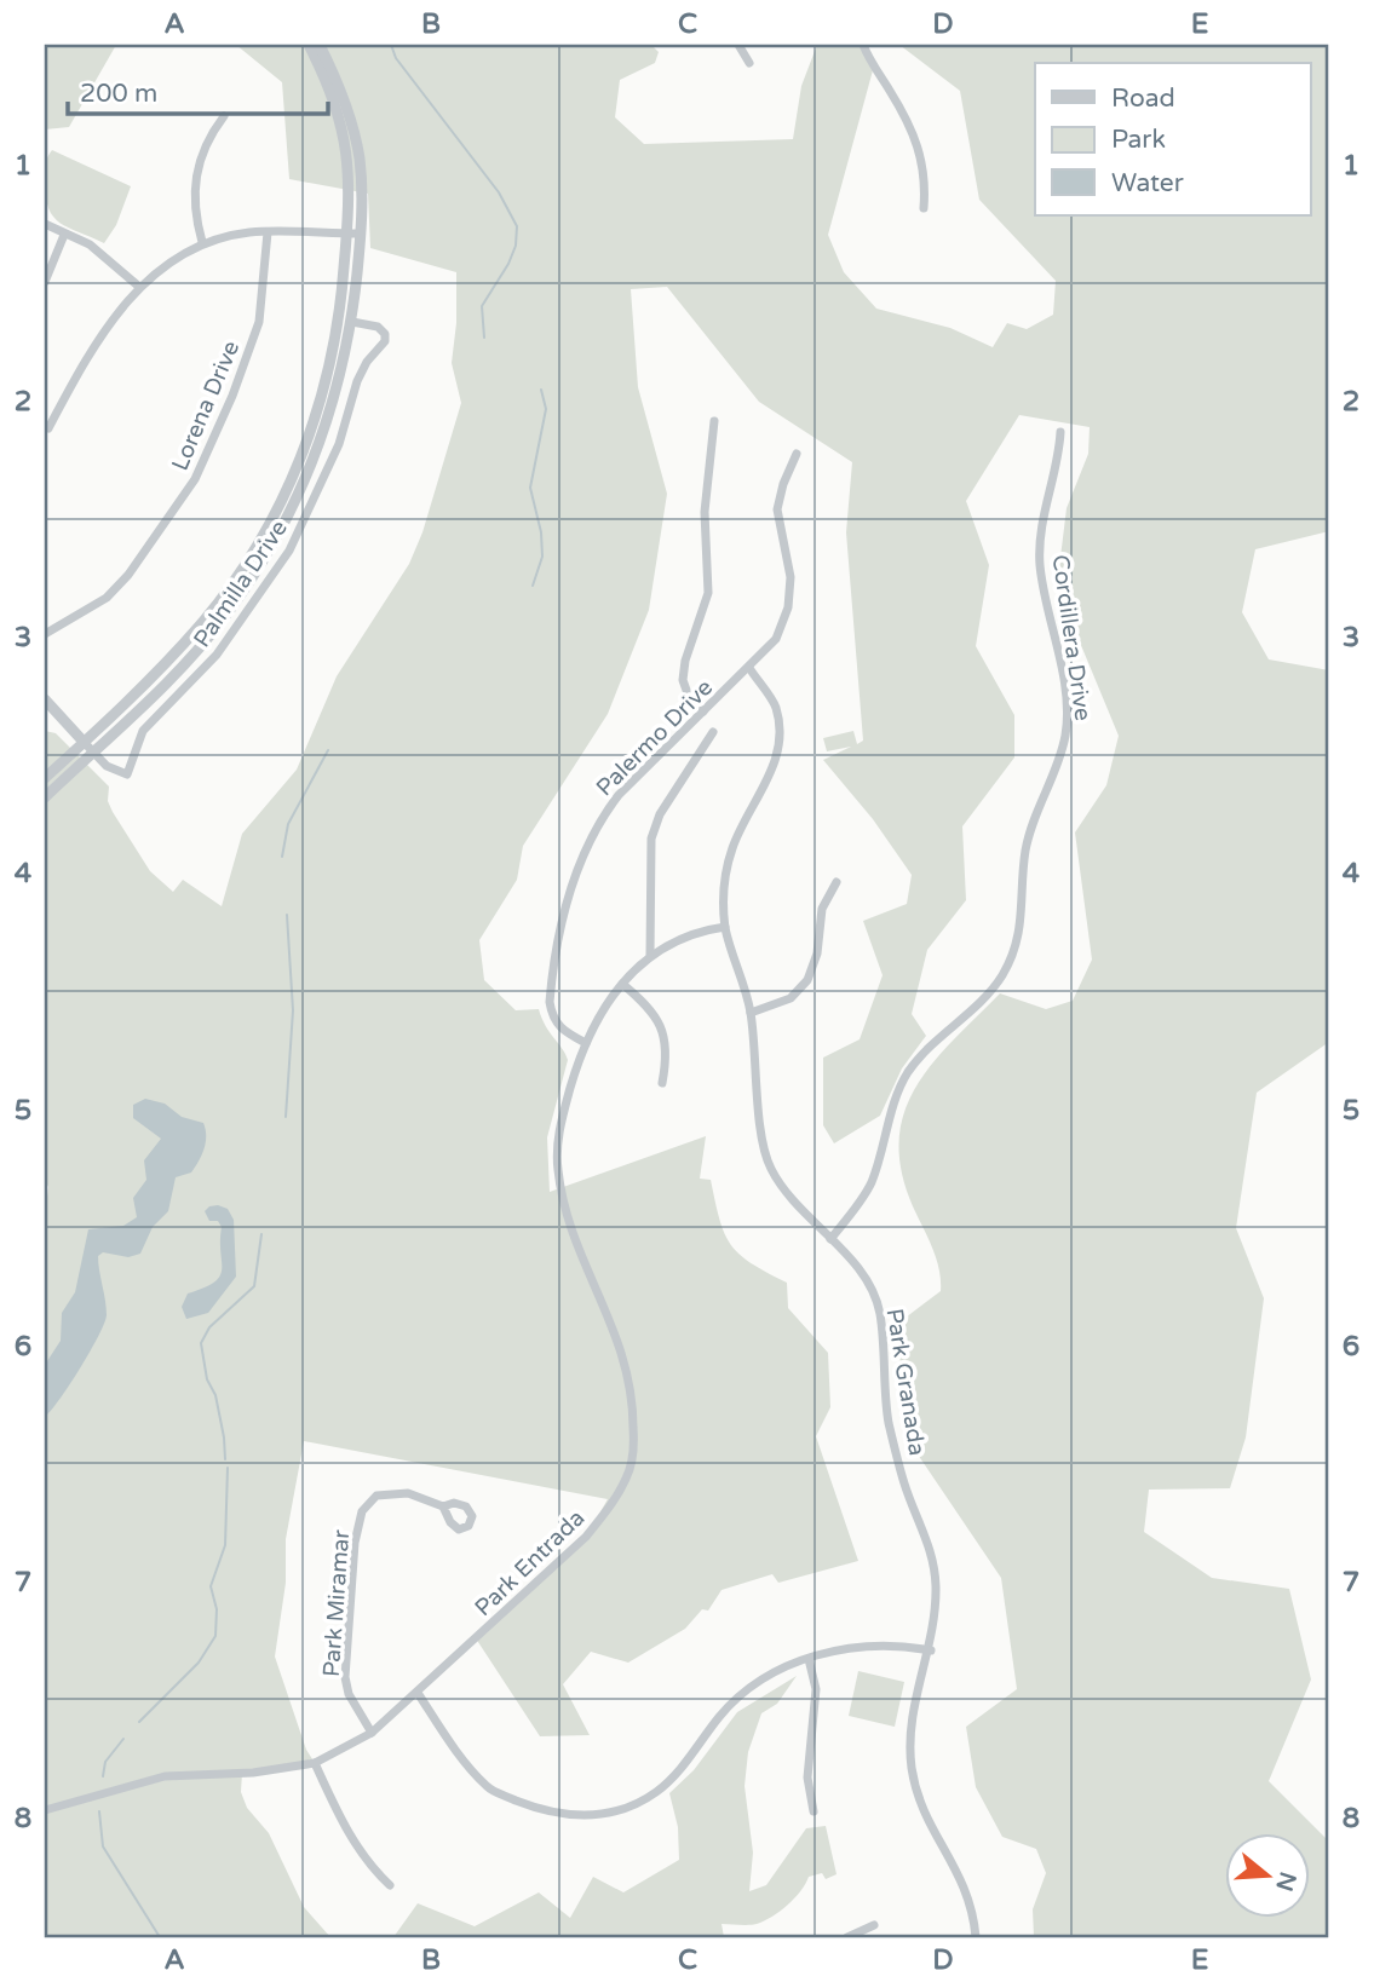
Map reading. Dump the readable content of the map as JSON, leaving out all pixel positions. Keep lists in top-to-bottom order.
{
  "streets": {
    "street": [
      "Lorena Drive",
      "Palmilla Drive",
      "Cordillera Drive",
      "Palermo Drive",
      "Park Granada",
      "Park Entrada",
      "Park Miramar"
    ]
  },
  "crossings": [
    ["Cordillera Drive", "Park Granada"],
    ["Palermo Drive", "Park Granada"],
    ["Palermo Drive", "Park Entrada"],
    ["Park Granada", "Park Entrada"],
    ["Park Entrada", "Park Miramar"]
  ],
  "legend": ["Road", "Park", "Water"],
  "scale_bar": "200 m",
  "north": "right",
  "grid": {
    "columns": [
      "A",
      "B",
      "C",
      "D",
      "E"
    ],
    "rows": [
      "1",
      "2",
      "3",
      "4",
      "5",
      "6",
      "7",
      "8"
    ]
  }
}
